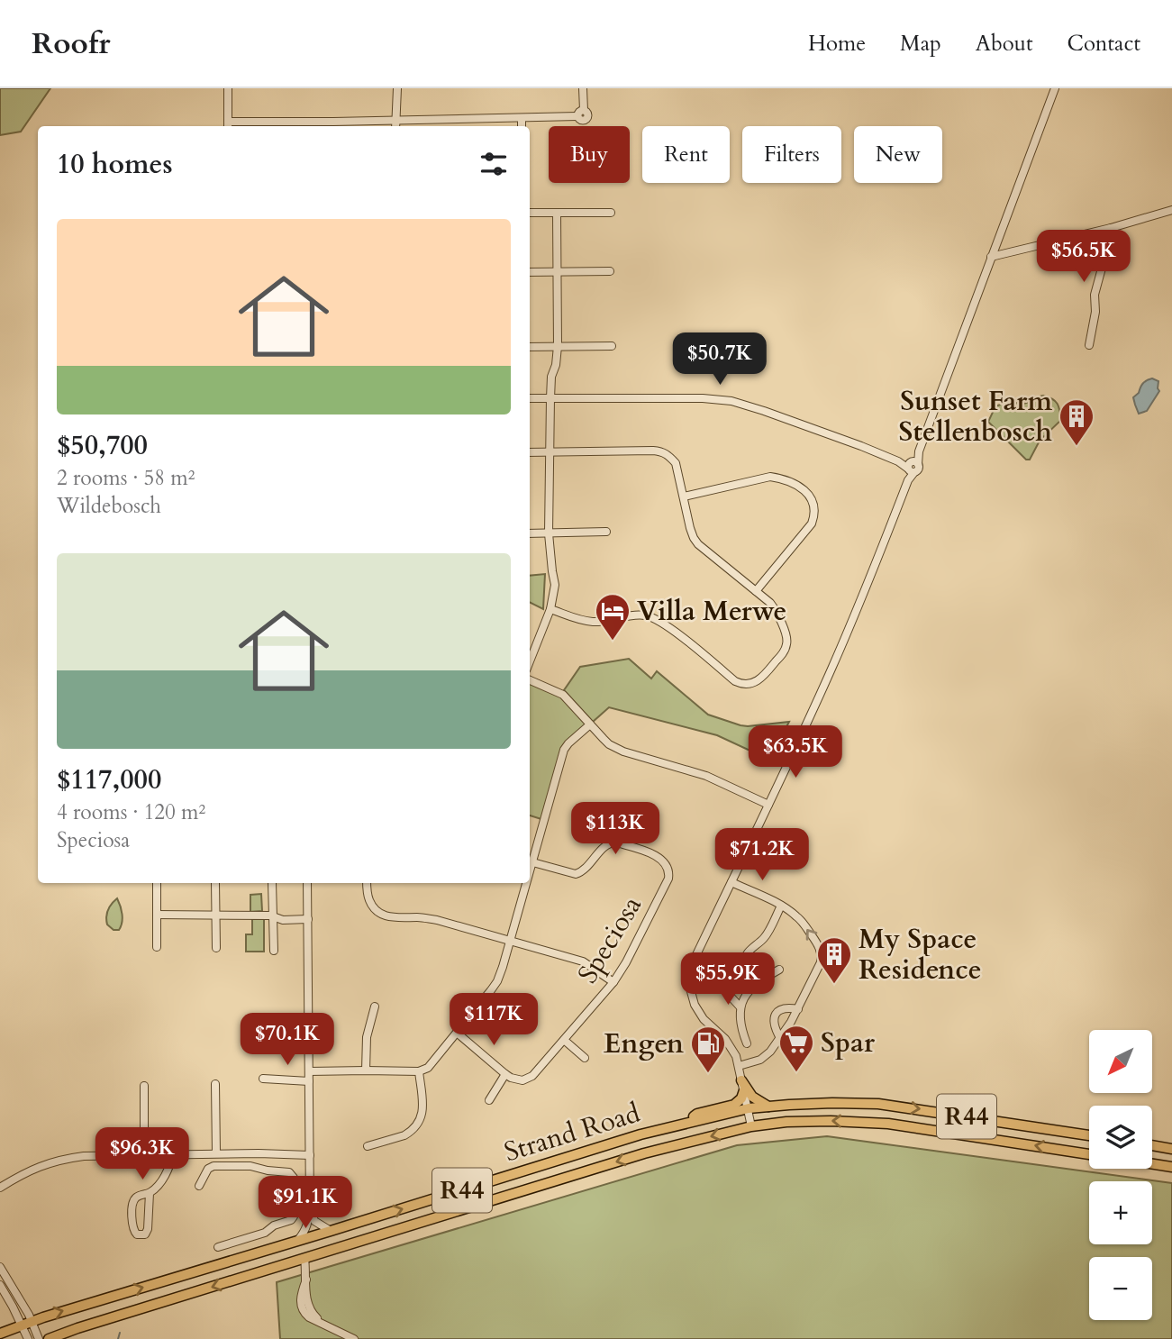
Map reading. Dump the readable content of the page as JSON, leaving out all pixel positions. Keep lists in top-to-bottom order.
{
  "streets": {
    "main road": ["R44", "Strand Road"],
    "street": ["Speciosa"]
  },
  "places": {
    "building": ["Sunset Farm Stellenbosch", "My Space Residence"],
    "hotel": ["Villa Merwe"],
    "supermarket": ["Spar"],
    "fuel station": ["Engen"]
  },
  "north": "bottom left",
  "page": {
    "header": "Roofr",
    "nav": [
      "Home",
      "Map",
      "About",
      "Contact"
    ],
    "chip": [
      "Buy",
      "Rent",
      "Filters",
      "New"
    ],
    "heading": "10 homes",
    "list": [
      {
        "name": "$50,700",
        "note": "2 rooms · 58 m² · Wildebosch"
      },
      {
        "name": "$117,000",
        "note": "4 rooms · 120 m² · Speciosa"
      }
    ],
    "price": [
      "$56.5K",
      "$50.7K",
      "$63.5K",
      "$113K",
      "$71.2K",
      "$55.9K",
      "$117K",
      "$70.1K",
      "$96.3K",
      "$91.1K"
    ],
    "map_buttons": ["+", "−"]
  }
}
